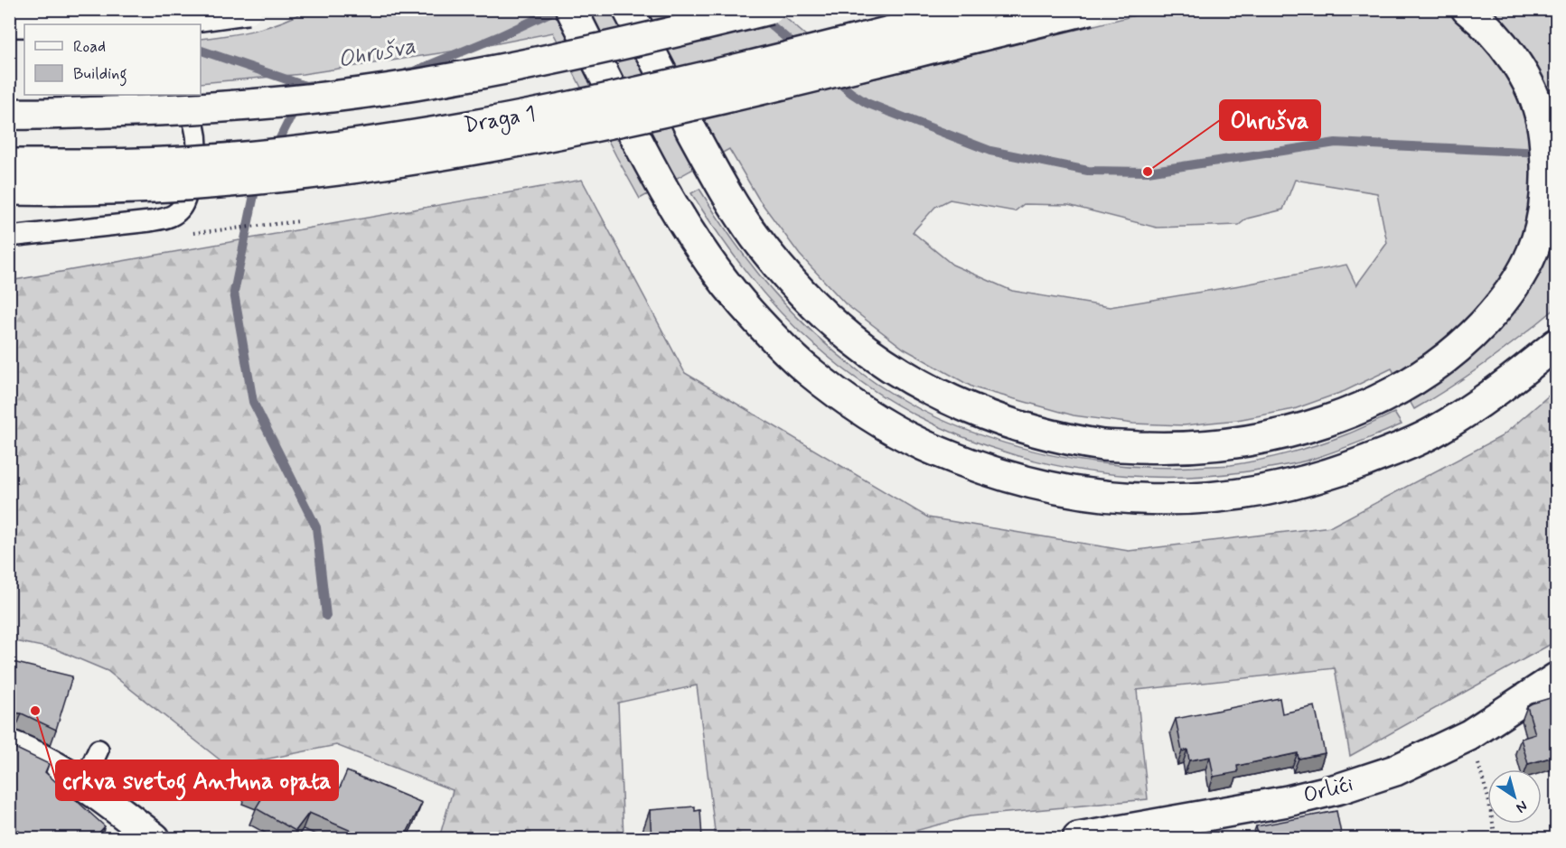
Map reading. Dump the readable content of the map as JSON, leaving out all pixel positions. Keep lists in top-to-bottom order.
{
  "streets": {
    "main road": ["Draga 1", "Orlići"]
  },
  "water": ["Ohrušva"],
  "places": ["Ohrušva", "crkva svetog Antuna opata"],
  "legend": ["Road", "Building"],
  "north": "bottom right"
}
